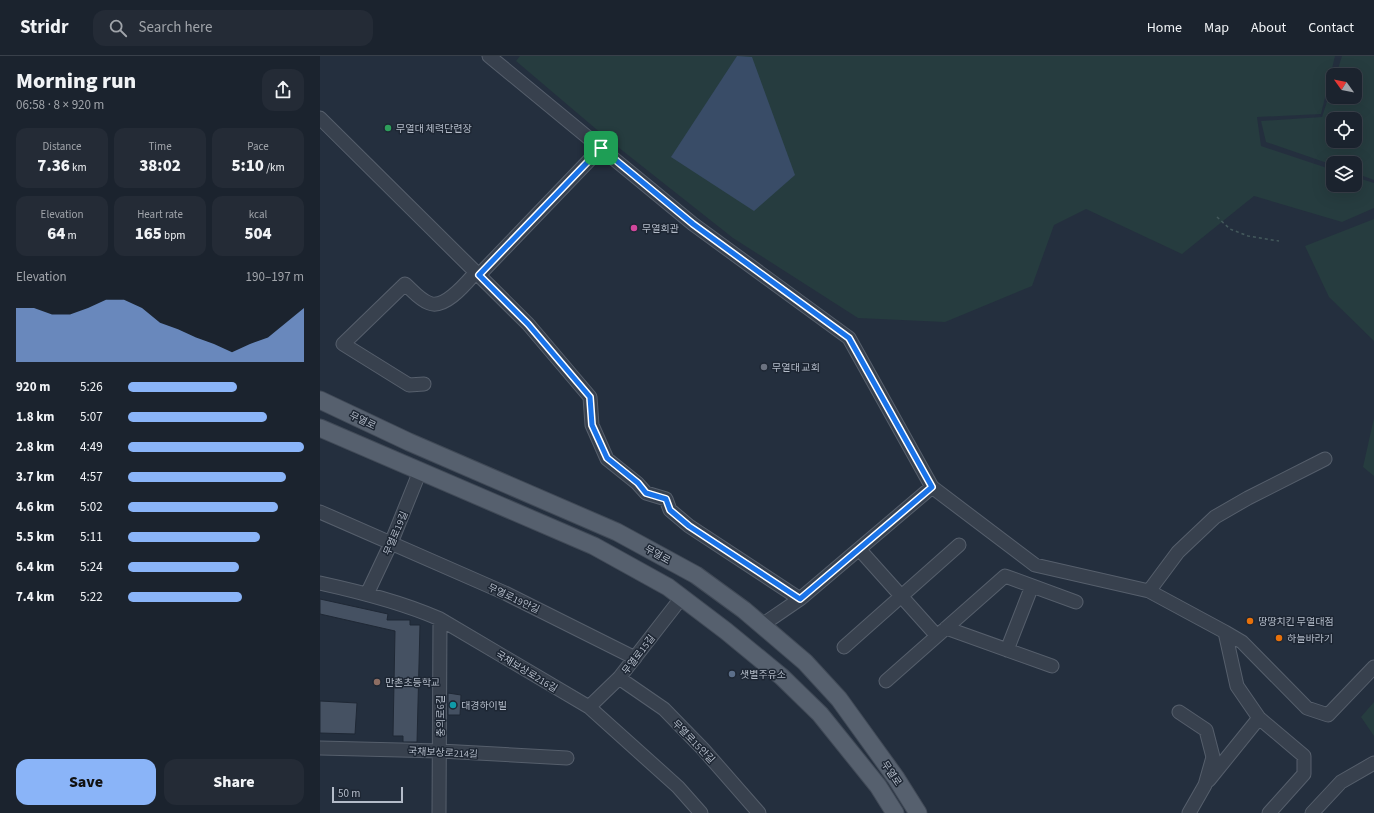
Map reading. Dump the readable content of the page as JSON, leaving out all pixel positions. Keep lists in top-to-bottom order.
{
  "streets": {
    "main road": ["무열로"],
    "street": [
      "무열로19길",
      "무열로19안길",
      "무열로15길",
      "국채보상로216길",
      "충의로6길",
      "무열로15안길",
      "국채보상로214길"
    ]
  },
  "crossings": [
    ["무열로", "무열로19길"],
    ["무열로", "무열로15길"],
    ["무열로19길", "무열로19안길"],
    ["무열로19길", "국채보상로216길"],
    ["무열로19안길", "무열로15길"],
    ["무열로15길", "국채보상로216길"],
    ["무열로15길", "무열로15안길"],
    ["국채보상로216길", "충의로6길"],
    ["충의로6길", "국채보상로214길"]
  ],
  "places": [
    "무열대 체력단련장",
    "무열회관",
    "무열대 교회",
    "땅땅치킨 무열대점",
    "하늘바라기",
    "샛별주유소",
    "만촌초등학교",
    "대경하이빌"
  ],
  "scale_bar": "50 m",
  "north": "top left",
  "page": {
    "header": "Stridr",
    "search": "Search here",
    "nav": [
      "Home",
      "Map",
      "About",
      "Contact"
    ],
    "heading": ["Morning run", "06:58 · 8 × 920 m"],
    "stats": [
      ["Distance", "7.36 km"],
      ["Time", "38:02"],
      ["Pace", "5:10 /km"],
      ["Elevation", "64 m"],
      ["Heart rate", "165 bpm"],
      ["kcal", "504"]
    ],
    "chart": ["Elevation", "190–197 m"],
    "list": [
      {
        "name": "920 m",
        "note": "5:26"
      },
      {
        "name": "1.8 km",
        "note": "5:07"
      },
      {
        "name": "2.8 km",
        "note": "4:49"
      },
      {
        "name": "3.7 km",
        "note": "4:57"
      },
      {
        "name": "4.6 km",
        "note": "5:02"
      },
      {
        "name": "5.5 km",
        "note": "5:11"
      },
      {
        "name": "6.4 km",
        "note": "5:24"
      },
      {
        "name": "7.4 km",
        "note": "5:22"
      }
    ],
    "buttons": ["Save", "Share"],
    "scale": "50 m"
  }
}
